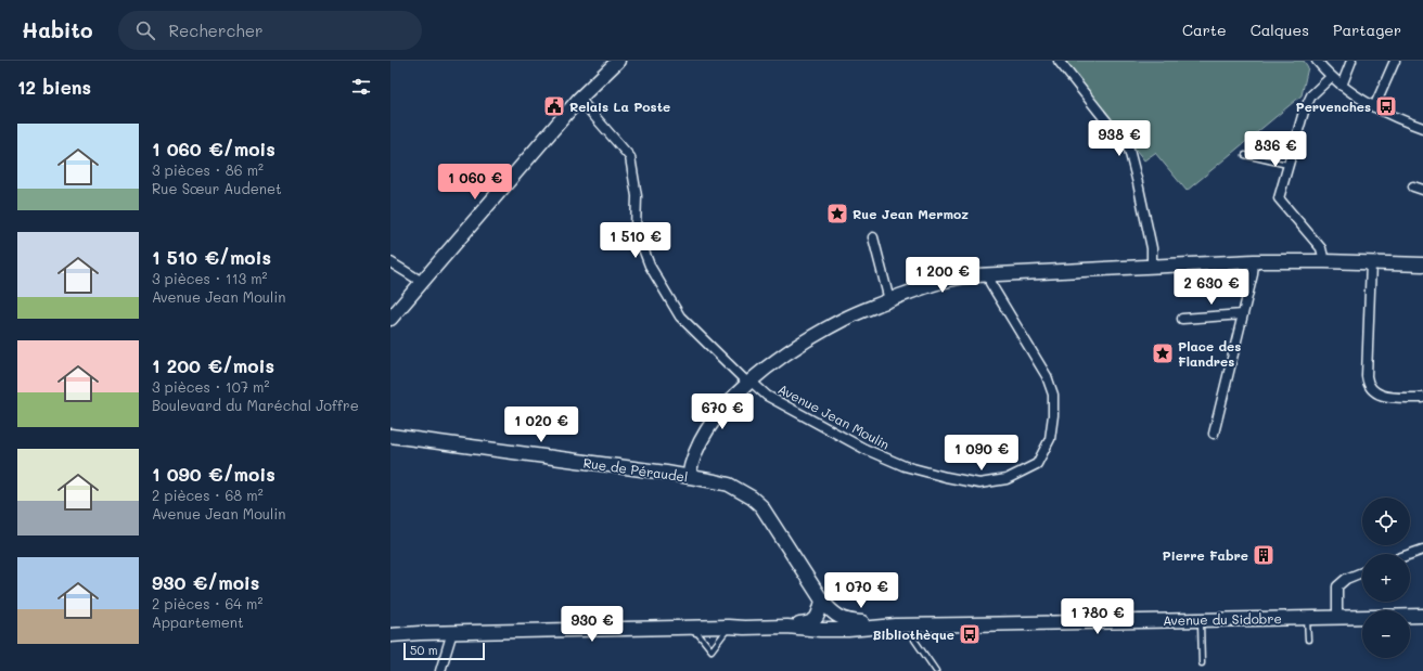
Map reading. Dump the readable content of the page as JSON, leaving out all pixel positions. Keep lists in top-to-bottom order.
{
  "streets": {
    "main road": ["Rue de Péraudel", "Avenue du Sidobre"],
    "street": ["Avenue Jean Moulin"]
  },
  "crossings": [
    ["Rue de Péraudel", "Avenue du Sidobre"]
  ],
  "places": {
    "public building": ["Relais La Poste"],
    "bus stop": ["Pervenches", "Bibliothèque"],
    "place": ["Rue Jean Mermoz", "Place des Flandres"],
    "building": ["Pierre Fabre"]
  },
  "scale_bar": "50 m",
  "page": {
    "header": "Habito",
    "search": "Rechercher",
    "nav": ["Carte", "Calques", "Partager"],
    "heading": "12 biens",
    "list": [
      {
        "name": "1 060 €/mois",
        "note": "3 pièces · 86 m² · Rue Sœur Audenet"
      },
      {
        "name": "1 510 €/mois",
        "note": "3 pièces · 113 m² · Avenue Jean Moulin"
      },
      {
        "name": "1 200 €/mois",
        "note": "3 pièces · 107 m² · Boulevard du Maréchal Joffre"
      },
      {
        "name": "1 090 €/mois",
        "note": "2 pièces · 68 m² · Avenue Jean Moulin"
      },
      {
        "name": "930 €/mois",
        "note": "2 pièces · 64 m² · Appartement"
      }
    ],
    "price": [
      "938 €",
      "836 €",
      "1 060 €",
      "1 510 €",
      "1 200 €",
      "2 630 €",
      "670 €",
      "1 020 €",
      "1 090 €",
      "1 070 €",
      "1 780 €",
      "930 €"
    ],
    "map_buttons": ["+", "−"],
    "scale": "50 m"
  }
}
